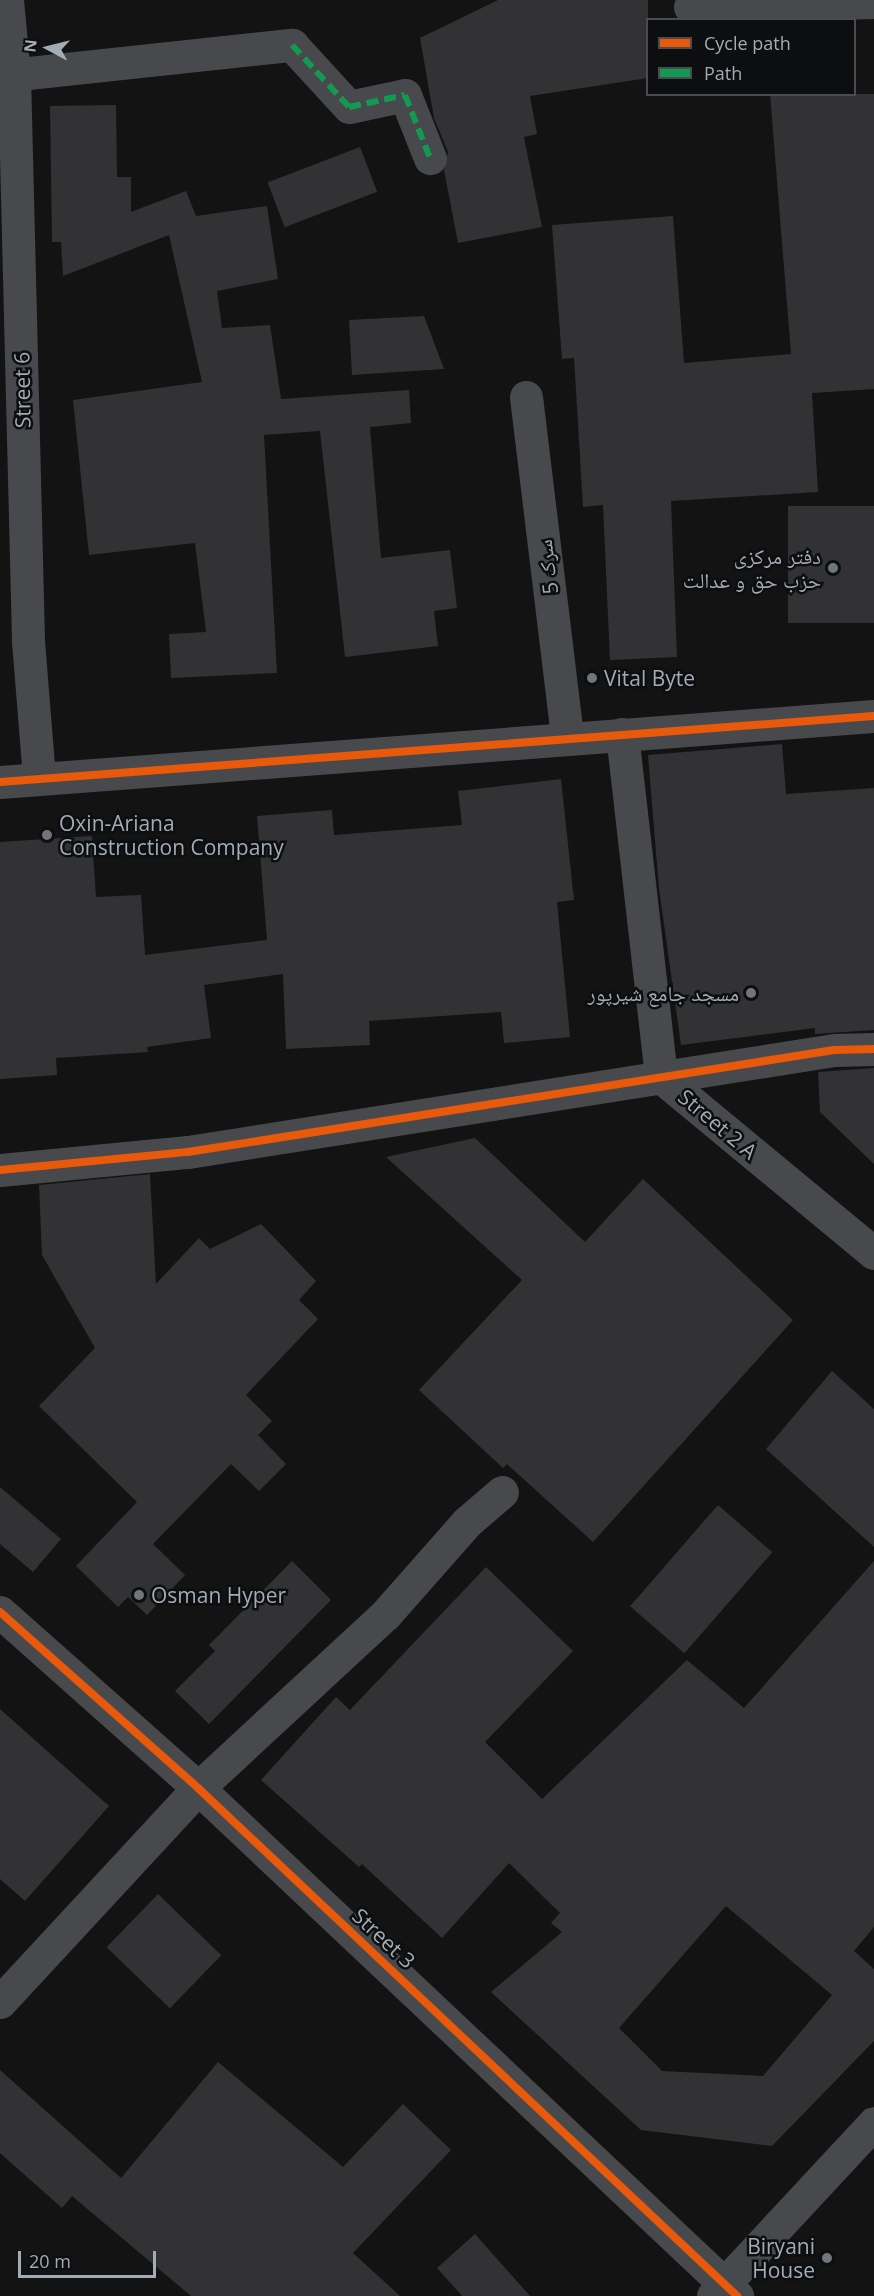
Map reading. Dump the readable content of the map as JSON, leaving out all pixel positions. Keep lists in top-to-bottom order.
{
  "streets": {
    "street": [
      "Street 6",
      "سرک 5",
      "Street 2 A",
      "Street 3"
    ]
  },
  "places": [
    "دفتر مرکزی حزب حق و عدالت",
    "Vital Byte",
    "Oxin-Ariana Construction Company",
    "مسجد جامع شیرپور",
    "Osman Hyper",
    "Biryani House"
  ],
  "legend": ["Cycle path", "Path"],
  "scale_bar": "20 m",
  "north": "left"
}
